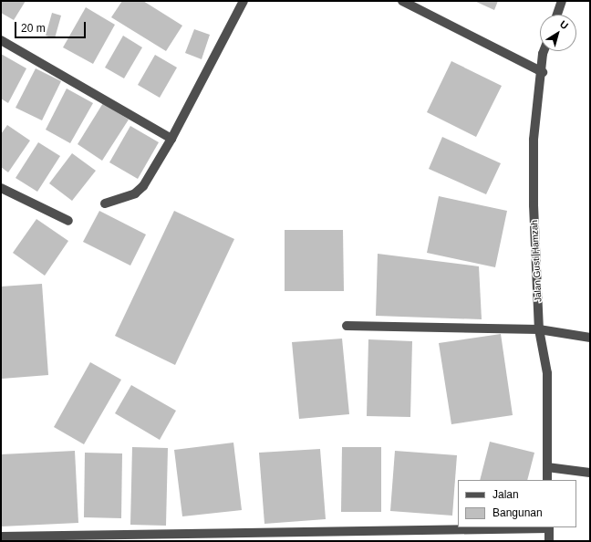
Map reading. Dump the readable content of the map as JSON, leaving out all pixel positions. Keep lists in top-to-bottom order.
{
  "streets": {
    "street": ["Jalan Gusti Hamzah"]
  },
  "legend": ["Jalan", "Bangunan"],
  "scale_bar": "20 m",
  "north": "top right"
}
